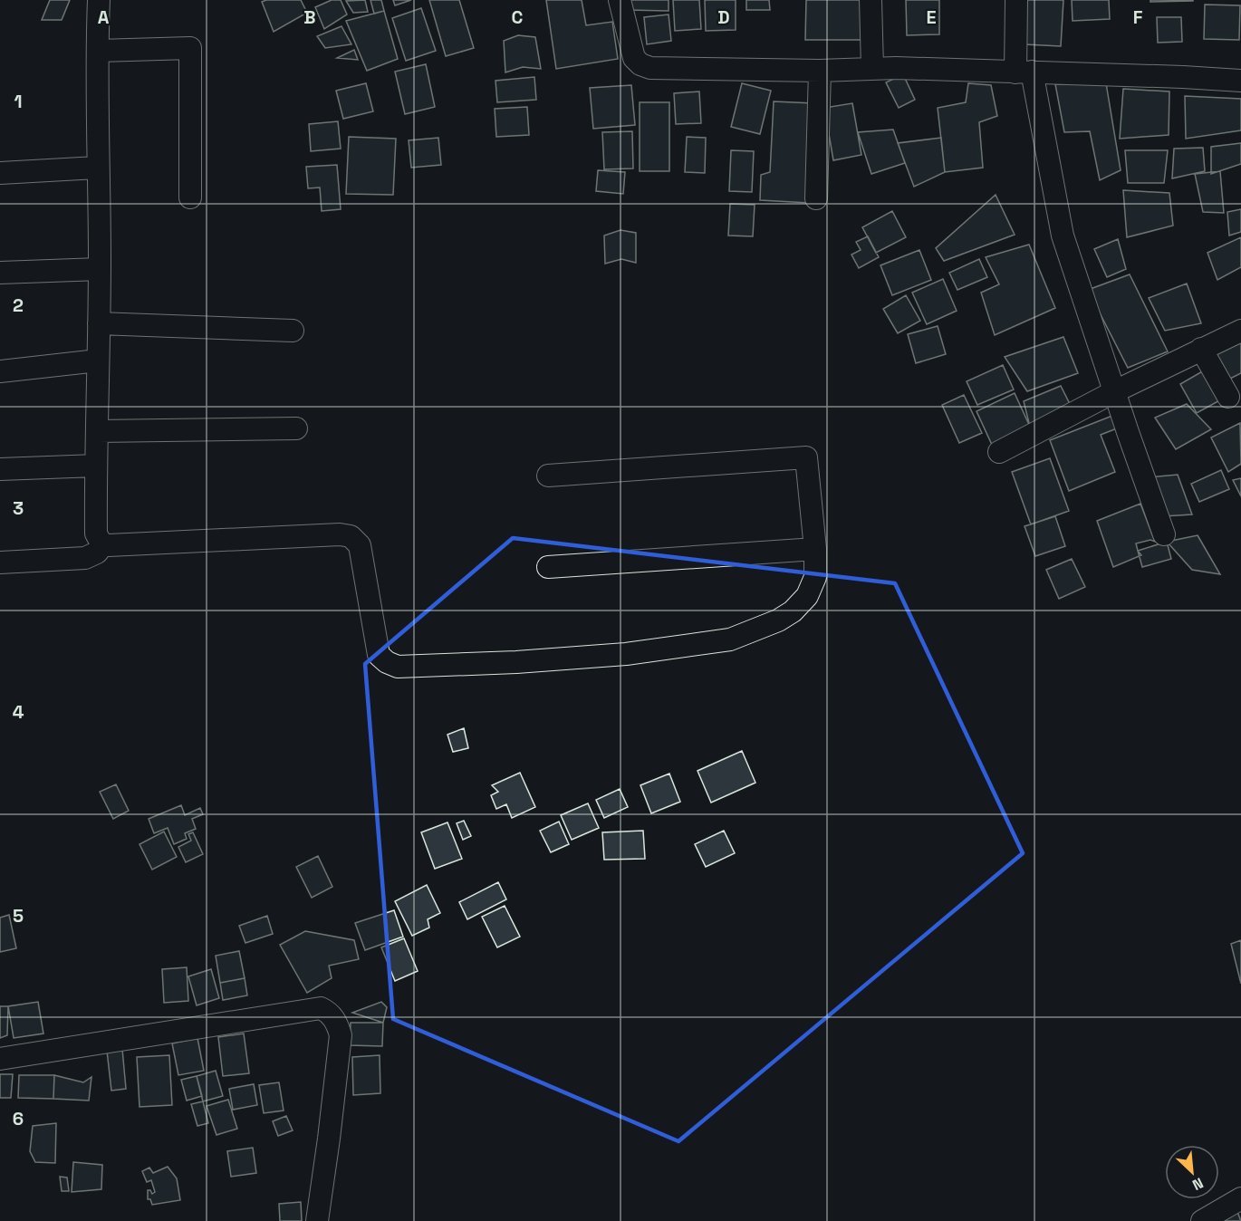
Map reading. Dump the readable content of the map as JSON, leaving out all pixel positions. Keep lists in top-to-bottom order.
{
  "north": "bottom right",
  "grid": {
    "columns": [
      "A",
      "B",
      "C",
      "D",
      "E",
      "F"
    ],
    "rows": [
      "1",
      "2",
      "3",
      "4",
      "5",
      "6"
    ]
  }
}
